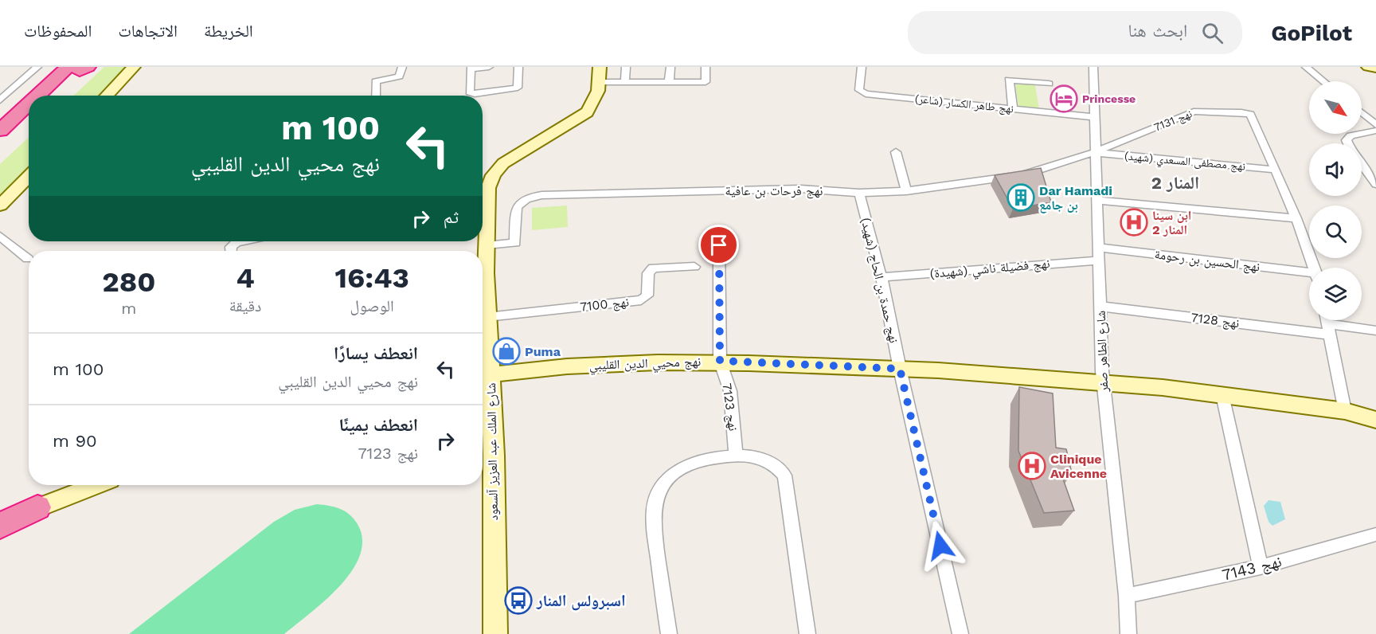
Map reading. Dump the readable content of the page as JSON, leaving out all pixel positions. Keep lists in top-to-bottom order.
{
  "streets": {
    "street": [
      "نهج طاهر الكسار (شاعر)",
      "نهج 7131",
      "نهج مصطفى المسعدي (شهيد)",
      "نهج فرحات بن عافية",
      "نهج الحسين بن رحومة",
      "نهج فضيلة ناشي (شهيدة)",
      "نهج حمدة بن الحاج (شهيد)",
      "نهج 7100",
      "نهج 7128",
      "شارع الطاهر صفر",
      "نهج محيي الدين القليبي",
      "نهج 7123",
      "شارع الملك عبد العزيز آلسعود",
      "نهج 7143"
    ]
  },
  "crossings": [
    ["نهج طاهر الكسار (شاعر)", "شارع الطاهر صفر"],
    ["نهج 7131", "نهج مصطفى المسعدي (شهيد)"],
    ["نهج 7131", "نهج فرحات بن عافية"],
    ["نهج 7131", "شارع الطاهر صفر"],
    ["نهج مصطفى المسعدي (شهيد)", "نهج فرحات بن عافية"],
    ["نهج مصطفى المسعدي (شهيد)", "شارع الطاهر صفر"],
    ["نهج فرحات بن عافية", "نهج حمدة بن الحاج (شهيد)"],
    ["نهج فرحات بن عافية", "شارع الطاهر صفر"],
    ["نهج فرحات بن عافية", "شارع الملك عبد العزيز آلسعود"],
    ["نهج الحسين بن رحومة", "شارع الطاهر صفر"],
    ["نهج فضيلة ناشي (شهيدة)", "نهج حمدة بن الحاج (شهيد)"],
    ["نهج فضيلة ناشي (شهيدة)", "شارع الطاهر صفر"],
    ["نهج حمدة بن الحاج (شهيد)", "نهج محيي الدين القليبي"],
    ["نهج 7100", "شارع الملك عبد العزيز آلسعود"],
    ["نهج 7128", "شارع الطاهر صفر"],
    ["شارع الطاهر صفر", "نهج محيي الدين القليبي"],
    ["شارع الطاهر صفر", "نهج 7143"],
    ["نهج محيي الدين القليبي", "نهج 7123"],
    ["نهج محيي الدين القليبي", "شارع الملك عبد العزيز آلسعود"]
  ],
  "districts": ["المنار 2"],
  "places": {
    "hotel": ["Princesse"],
    "building": ["Dar Hamadi بن جامع"],
    "hospital": ["ابن سينا المنار 2", "Clinique Avicenne"],
    "shop": ["Puma"],
    "bus stop": ["اسبرولس المنار"]
  },
  "north": "bottom right",
  "page": {
    "header": "GoPilot",
    "search": "ابحث هنا",
    "nav": ["الخريطة", "الاتجاهات", "المحفوظات"],
    "turn": ["100 m", "نهج محيي الدين القليبي"],
    "then": "ثم",
    "eta": [
      "16:43",
      "الوصول",
      "4",
      "دقيقة",
      "280",
      "m"
    ],
    "list": [
      {
        "name": "انعطف يسارًا",
        "note": "نهج محيي الدين القليبي",
        "value": "100 m"
      },
      {
        "name": "انعطف يمينًا",
        "note": "نهج 7123",
        "value": "90 m"
      }
    ]
  }
}
